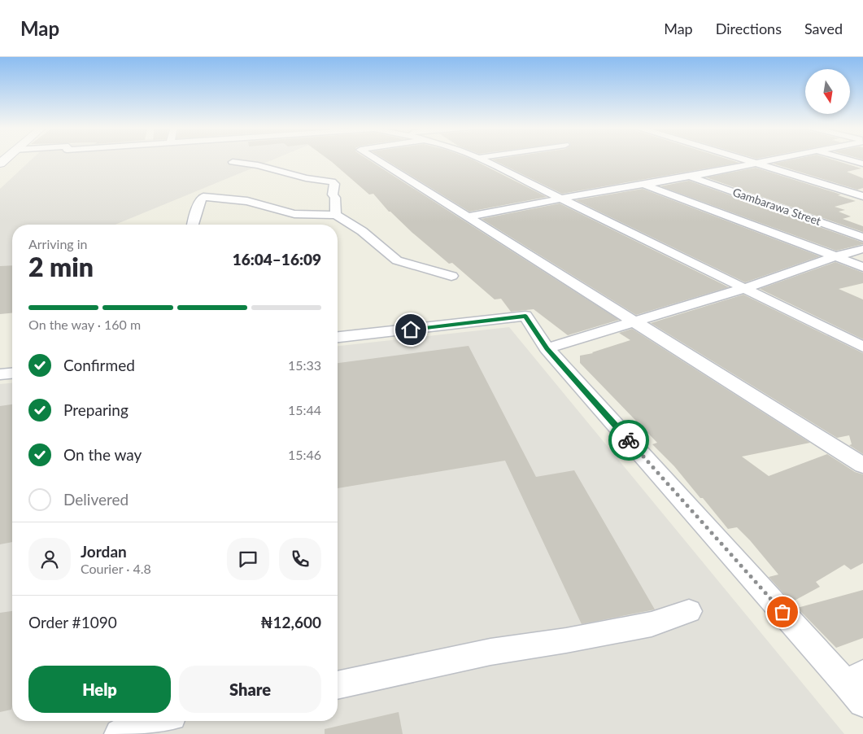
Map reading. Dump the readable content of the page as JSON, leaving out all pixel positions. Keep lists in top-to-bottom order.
{
  "streets": {
    "street": ["Gambarawa Street"]
  },
  "north": "bottom",
  "page": {
    "header": "Map",
    "nav": ["Map", "Directions", "Saved"],
    "heading": ["2 min", "Arriving in", "16:04–16:09"],
    "panel": [
      "Jordan",
      "Courier · 4.8",
      "Order #1090",
      "₦12,600"
    ],
    "bar": "On the way · 160 m",
    "list": [
      ["Confirmed", "15:33"],
      ["Preparing", "15:44"],
      ["On the way", "15:46"],
      "Delivered"
    ],
    "buttons": ["Help", "Share"]
  }
}
